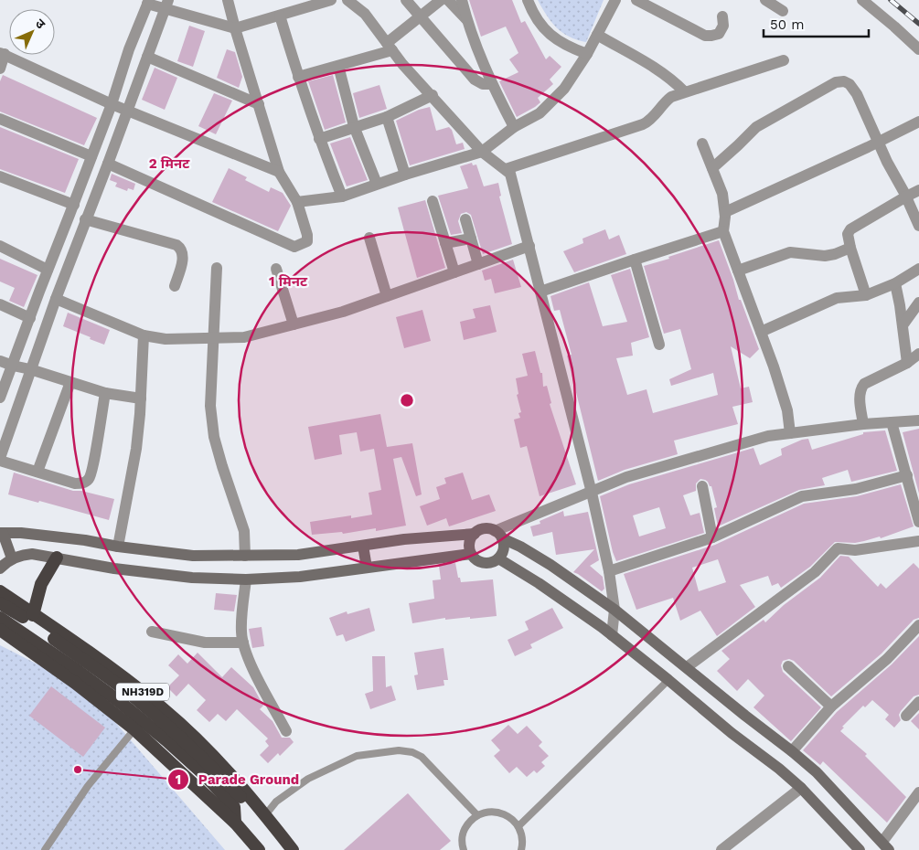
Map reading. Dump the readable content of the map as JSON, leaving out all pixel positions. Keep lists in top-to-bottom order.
{
  "streets": {
    "highway": ["NH319D"]
  },
  "places": ["Parade Ground"],
  "scale_bar": "50 m",
  "north": "top right",
  "rings": ["2 मिनट", "1 मिनट"]
}
